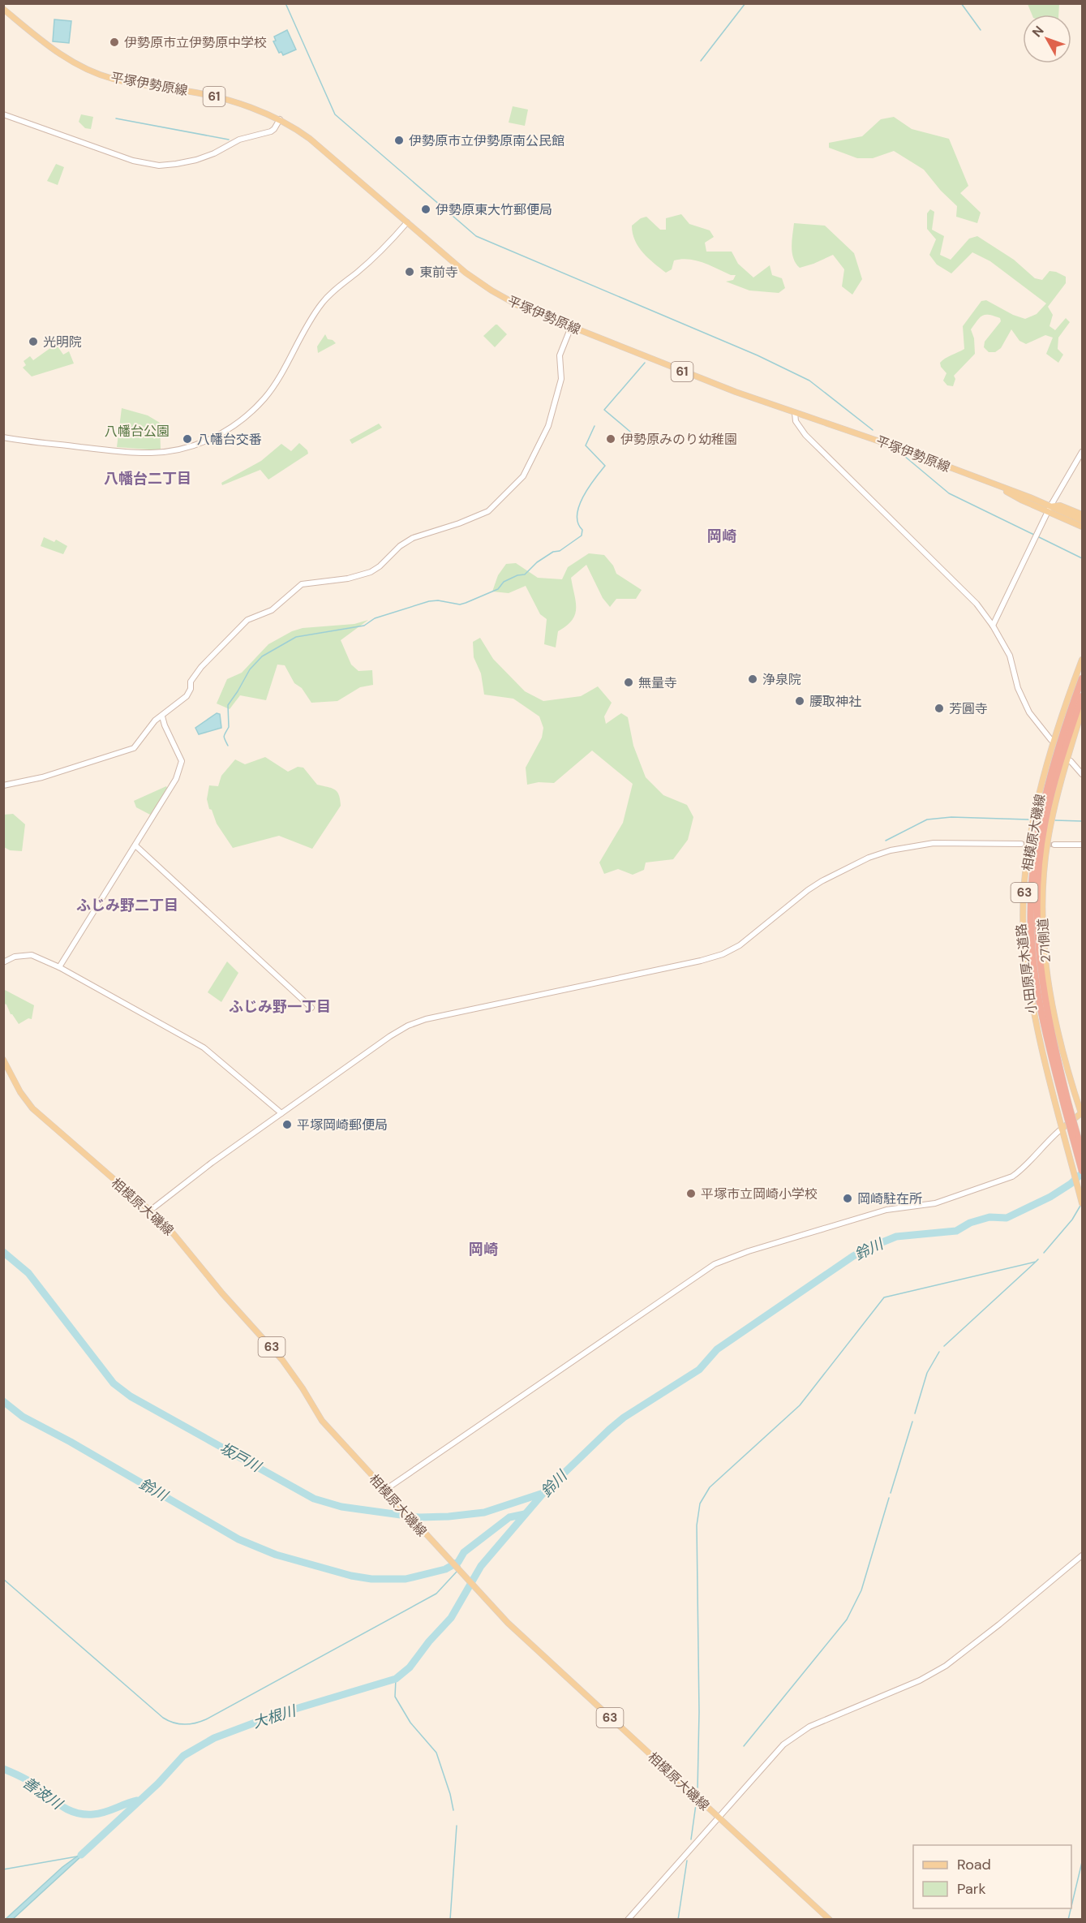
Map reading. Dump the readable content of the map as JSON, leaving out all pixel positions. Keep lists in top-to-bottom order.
{
  "streets": {
    "highway": ["小田原厚木道路"],
    "main road": [
      "平塚伊勢原線",
      "61",
      "相模原大磯線",
      "63",
      "271側道"
    ]
  },
  "crossings": [
    ["相模原大磯線", "63"],
    ["63", "271側道"]
  ],
  "districts": [
    "八幡台二丁目",
    "岡崎",
    "ふじみ野二丁目",
    "ふじみ野一丁目",
    "岡崎"
  ],
  "water": [
    "鈴川",
    "坂戸川",
    "大根川",
    "善波川"
  ],
  "parks": ["八幡台公園"],
  "places": [
    "伊勢原市立伊勢原中学校",
    "伊勢原市立伊勢原南公民館",
    "伊勢原東大竹郵便局",
    "東前寺",
    "光明院",
    "八幡台交番",
    "伊勢原みのり幼稚園",
    "浄泉院",
    "無量寺",
    "腰取神社",
    "芳圓寺",
    "平塚岡崎郵便局",
    "平塚市立岡崎小学校",
    "岡崎駐在所"
  ],
  "legend": ["Road", "Park"],
  "north": "top left"
}
